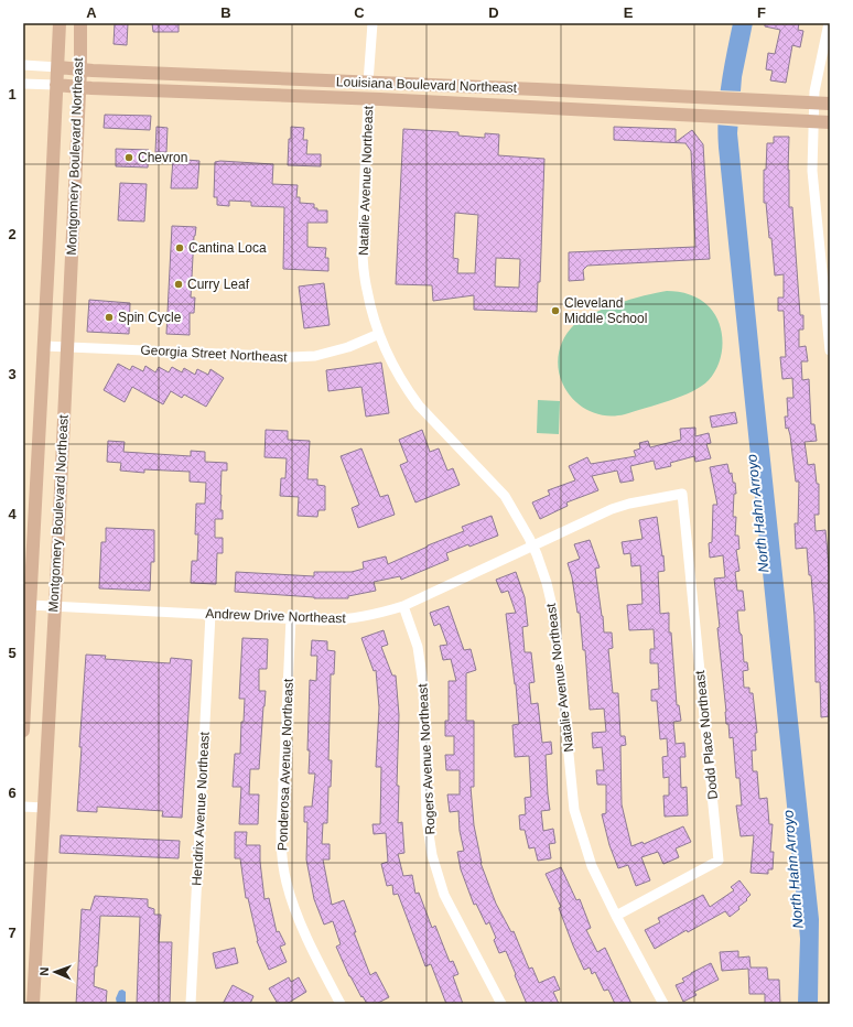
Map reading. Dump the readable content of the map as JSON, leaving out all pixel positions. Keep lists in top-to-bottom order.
{
  "streets": {
    "main road": ["Louisiana Boulevard Northeast", "Montgomery Boulevard Northeast"],
    "street": [
      "Natalie Avenue Northeast",
      "Georgia Street Northeast",
      "Andrew Drive Northeast",
      "Dodd Place Northeast",
      "Rogers Avenue Northeast",
      "Ponderosa Avenue Northeast",
      "Hendrix Avenue Northeast"
    ]
  },
  "crossings": [
    ["Louisiana Boulevard Northeast", "Montgomery Boulevard Northeast"],
    ["Louisiana Boulevard Northeast", "Natalie Avenue Northeast"],
    ["Montgomery Boulevard Northeast", "Georgia Street Northeast"],
    ["Montgomery Boulevard Northeast", "Andrew Drive Northeast"],
    ["Natalie Avenue Northeast", "Georgia Street Northeast"],
    ["Natalie Avenue Northeast", "Andrew Drive Northeast"],
    ["Natalie Avenue Northeast", "Dodd Place Northeast"],
    ["Andrew Drive Northeast", "Dodd Place Northeast"],
    ["Andrew Drive Northeast", "Rogers Avenue Northeast"],
    ["Andrew Drive Northeast", "Ponderosa Avenue Northeast"],
    ["Andrew Drive Northeast", "Hendrix Avenue Northeast"]
  ],
  "water": ["North Hahn Arroyo"],
  "places": [
    "Chevron",
    "Cantina Loca",
    "Curry Leaf",
    "Cleveland Middle School",
    "Spin Cycle"
  ],
  "north": "left",
  "grid": {
    "columns": [
      "A",
      "B",
      "C",
      "D",
      "E",
      "F"
    ],
    "rows": [
      "1",
      "2",
      "3",
      "4",
      "5",
      "6",
      "7"
    ]
  }
}
